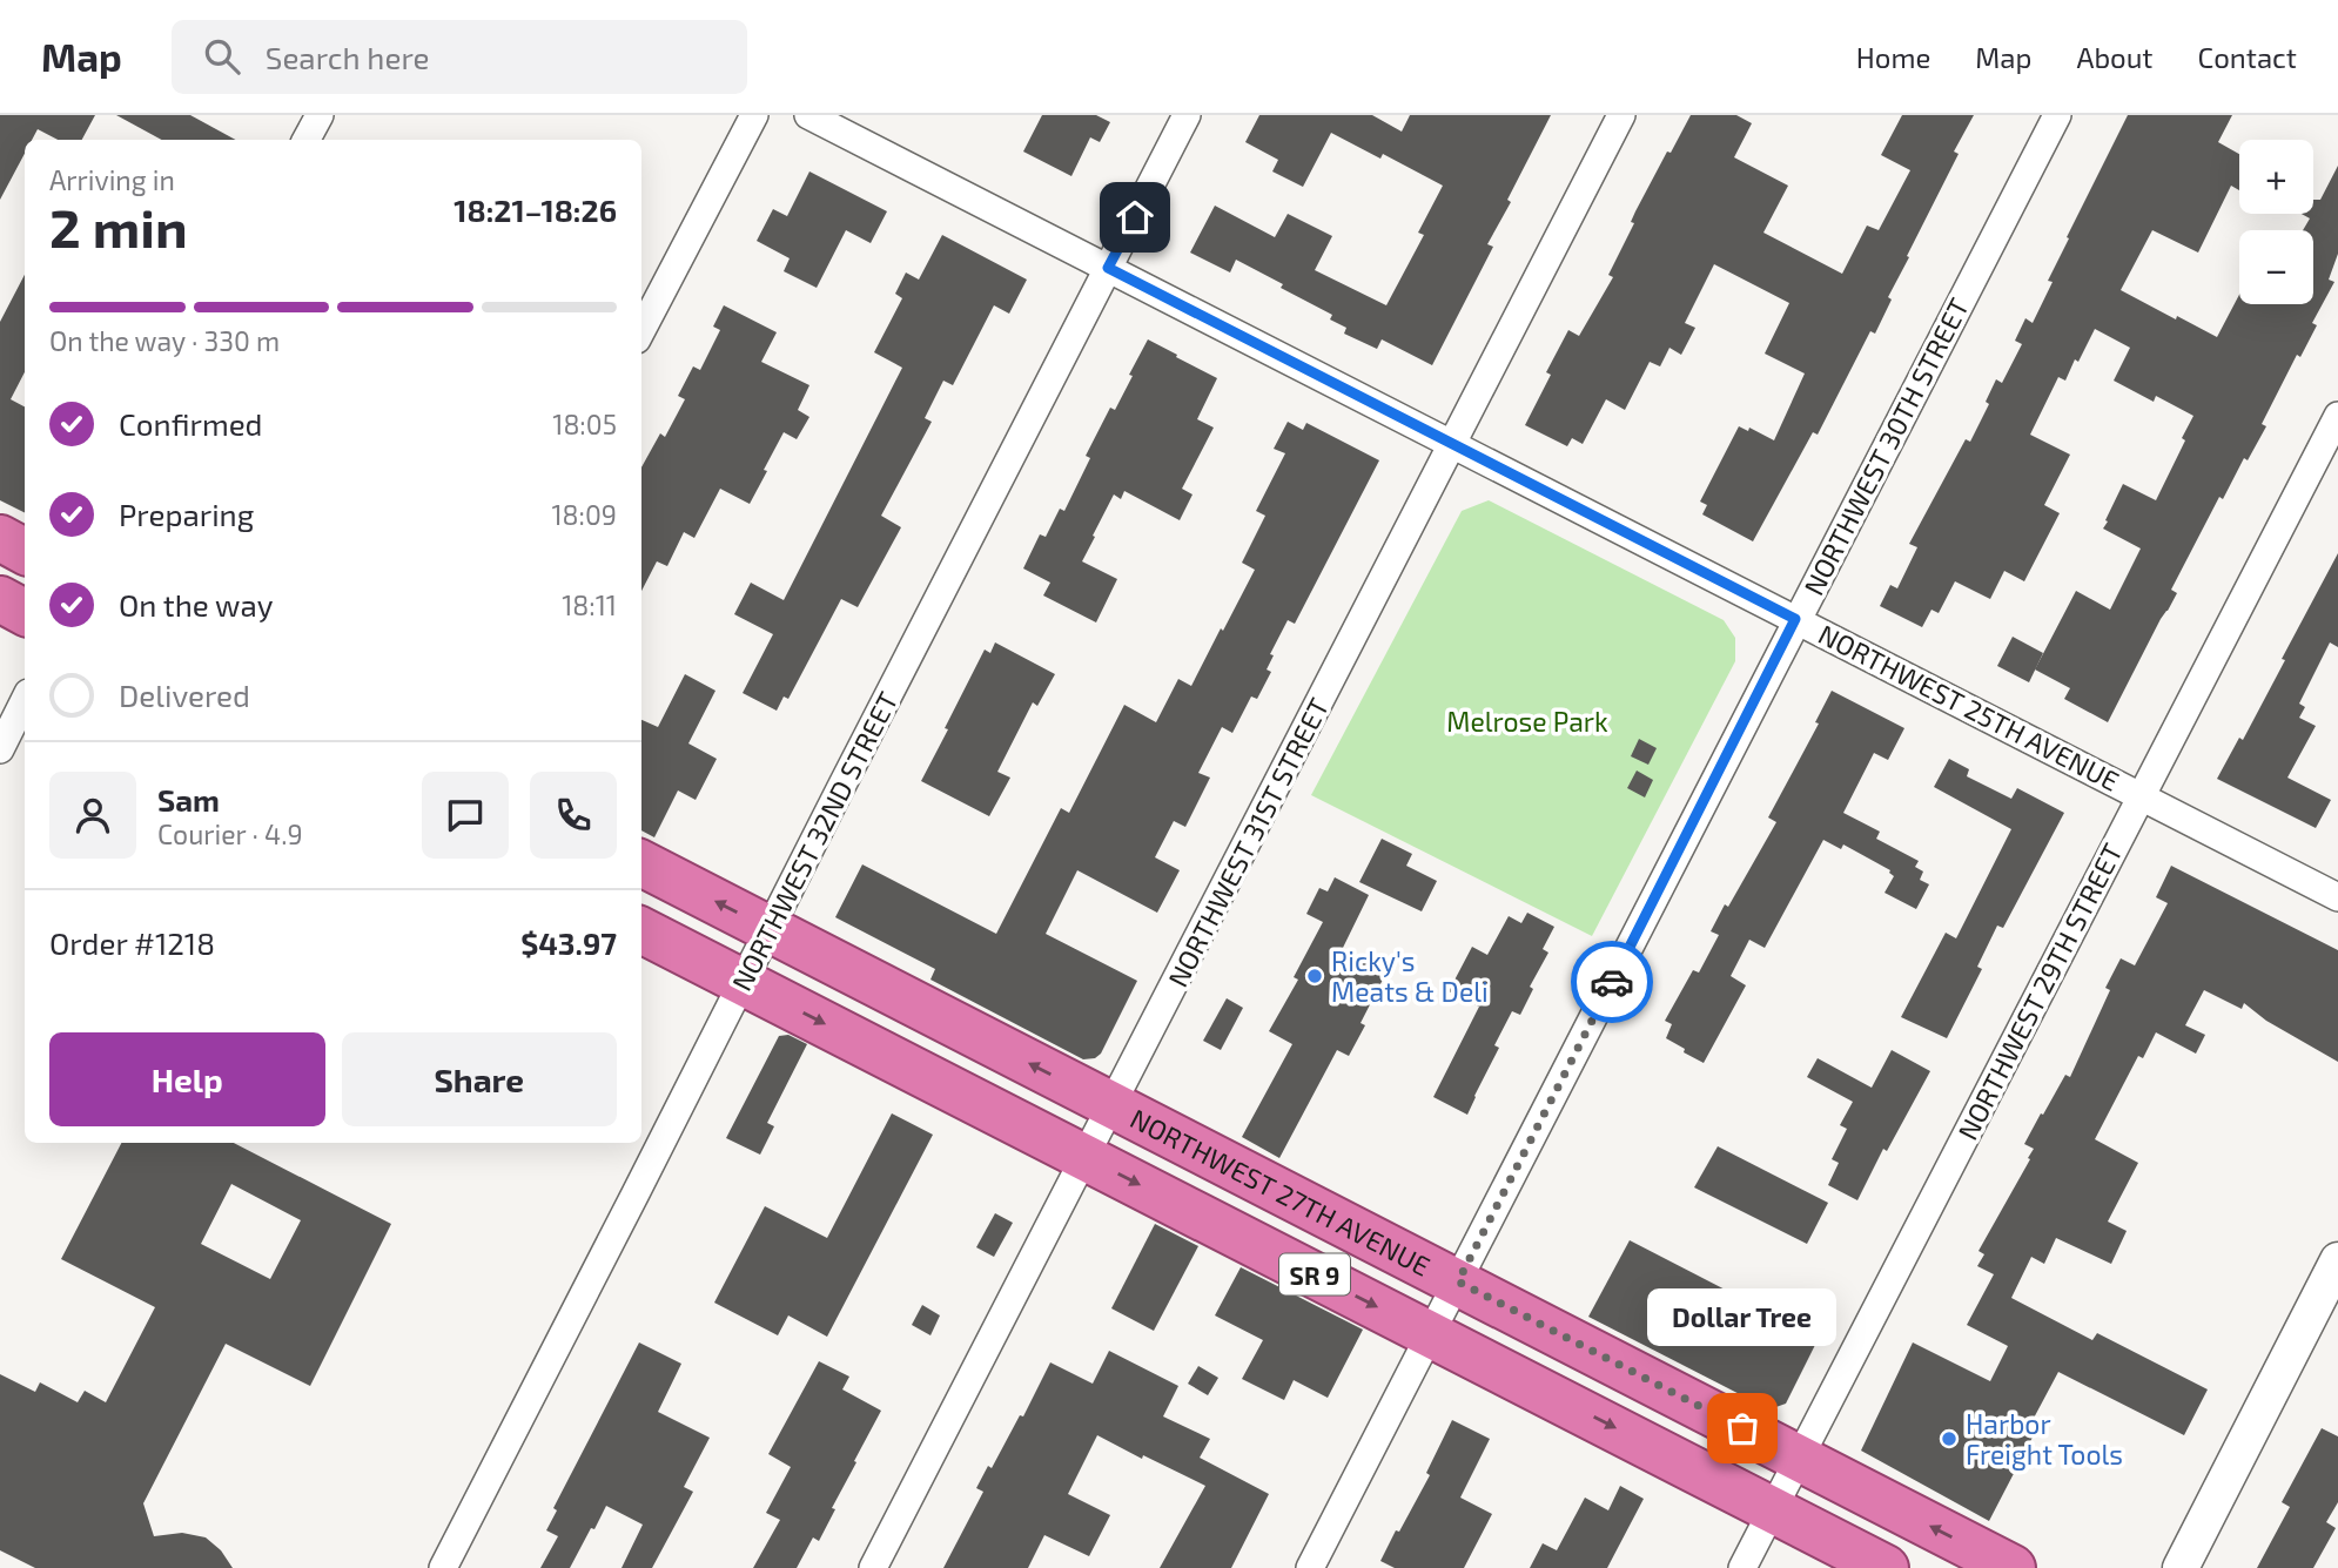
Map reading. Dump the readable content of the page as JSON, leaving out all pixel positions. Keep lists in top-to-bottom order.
{
  "streets": {
    "highway": ["NORTHWEST 27TH AVENUE", "SR 9"],
    "street": [
      "NORTHWEST 30TH STREET",
      "NORTHWEST 25TH AVENUE",
      "NORTHWEST 32ND STREET",
      "NORTHWEST 31ST STREET",
      "NORTHWEST 29TH STREET"
    ]
  },
  "crossings": [
    ["NORTHWEST 30TH STREET", "NORTHWEST 25TH AVENUE"],
    ["NORTHWEST 30TH STREET", "NORTHWEST 27TH AVENUE"],
    ["NORTHWEST 30TH STREET", "SR 9"],
    ["NORTHWEST 25TH AVENUE", "NORTHWEST 32ND STREET"],
    ["NORTHWEST 25TH AVENUE", "NORTHWEST 31ST STREET"],
    ["NORTHWEST 25TH AVENUE", "NORTHWEST 29TH STREET"],
    ["NORTHWEST 32ND STREET", "NORTHWEST 27TH AVENUE"],
    ["NORTHWEST 32ND STREET", "SR 9"],
    ["NORTHWEST 31ST STREET", "NORTHWEST 27TH AVENUE"],
    ["NORTHWEST 31ST STREET", "SR 9"],
    ["NORTHWEST 29TH STREET", "NORTHWEST 27TH AVENUE"],
    ["NORTHWEST 29TH STREET", "SR 9"]
  ],
  "parks": ["Melrose Park"],
  "places": ["Ricky's Meats & Deli", "Dollar Tree", "Harbor Freight Tools"],
  "page": {
    "header": "Map",
    "search": "Search here",
    "nav": [
      "Home",
      "Map",
      "About",
      "Contact"
    ],
    "map_buttons": ["+", "−"],
    "heading": ["2 min", "Arriving in", "18:21–18:26"],
    "panel": [
      "Sam",
      "Courier · 4.9",
      "Order #1218",
      "$43.97"
    ],
    "bar": "On the way · 330 m",
    "list": [
      ["Confirmed", "18:05"],
      ["Preparing", "18:09"],
      ["On the way", "18:11"],
      "Delivered"
    ],
    "buttons": ["Help", "Share"],
    "bubble": "Dollar Tree"
  }
}
